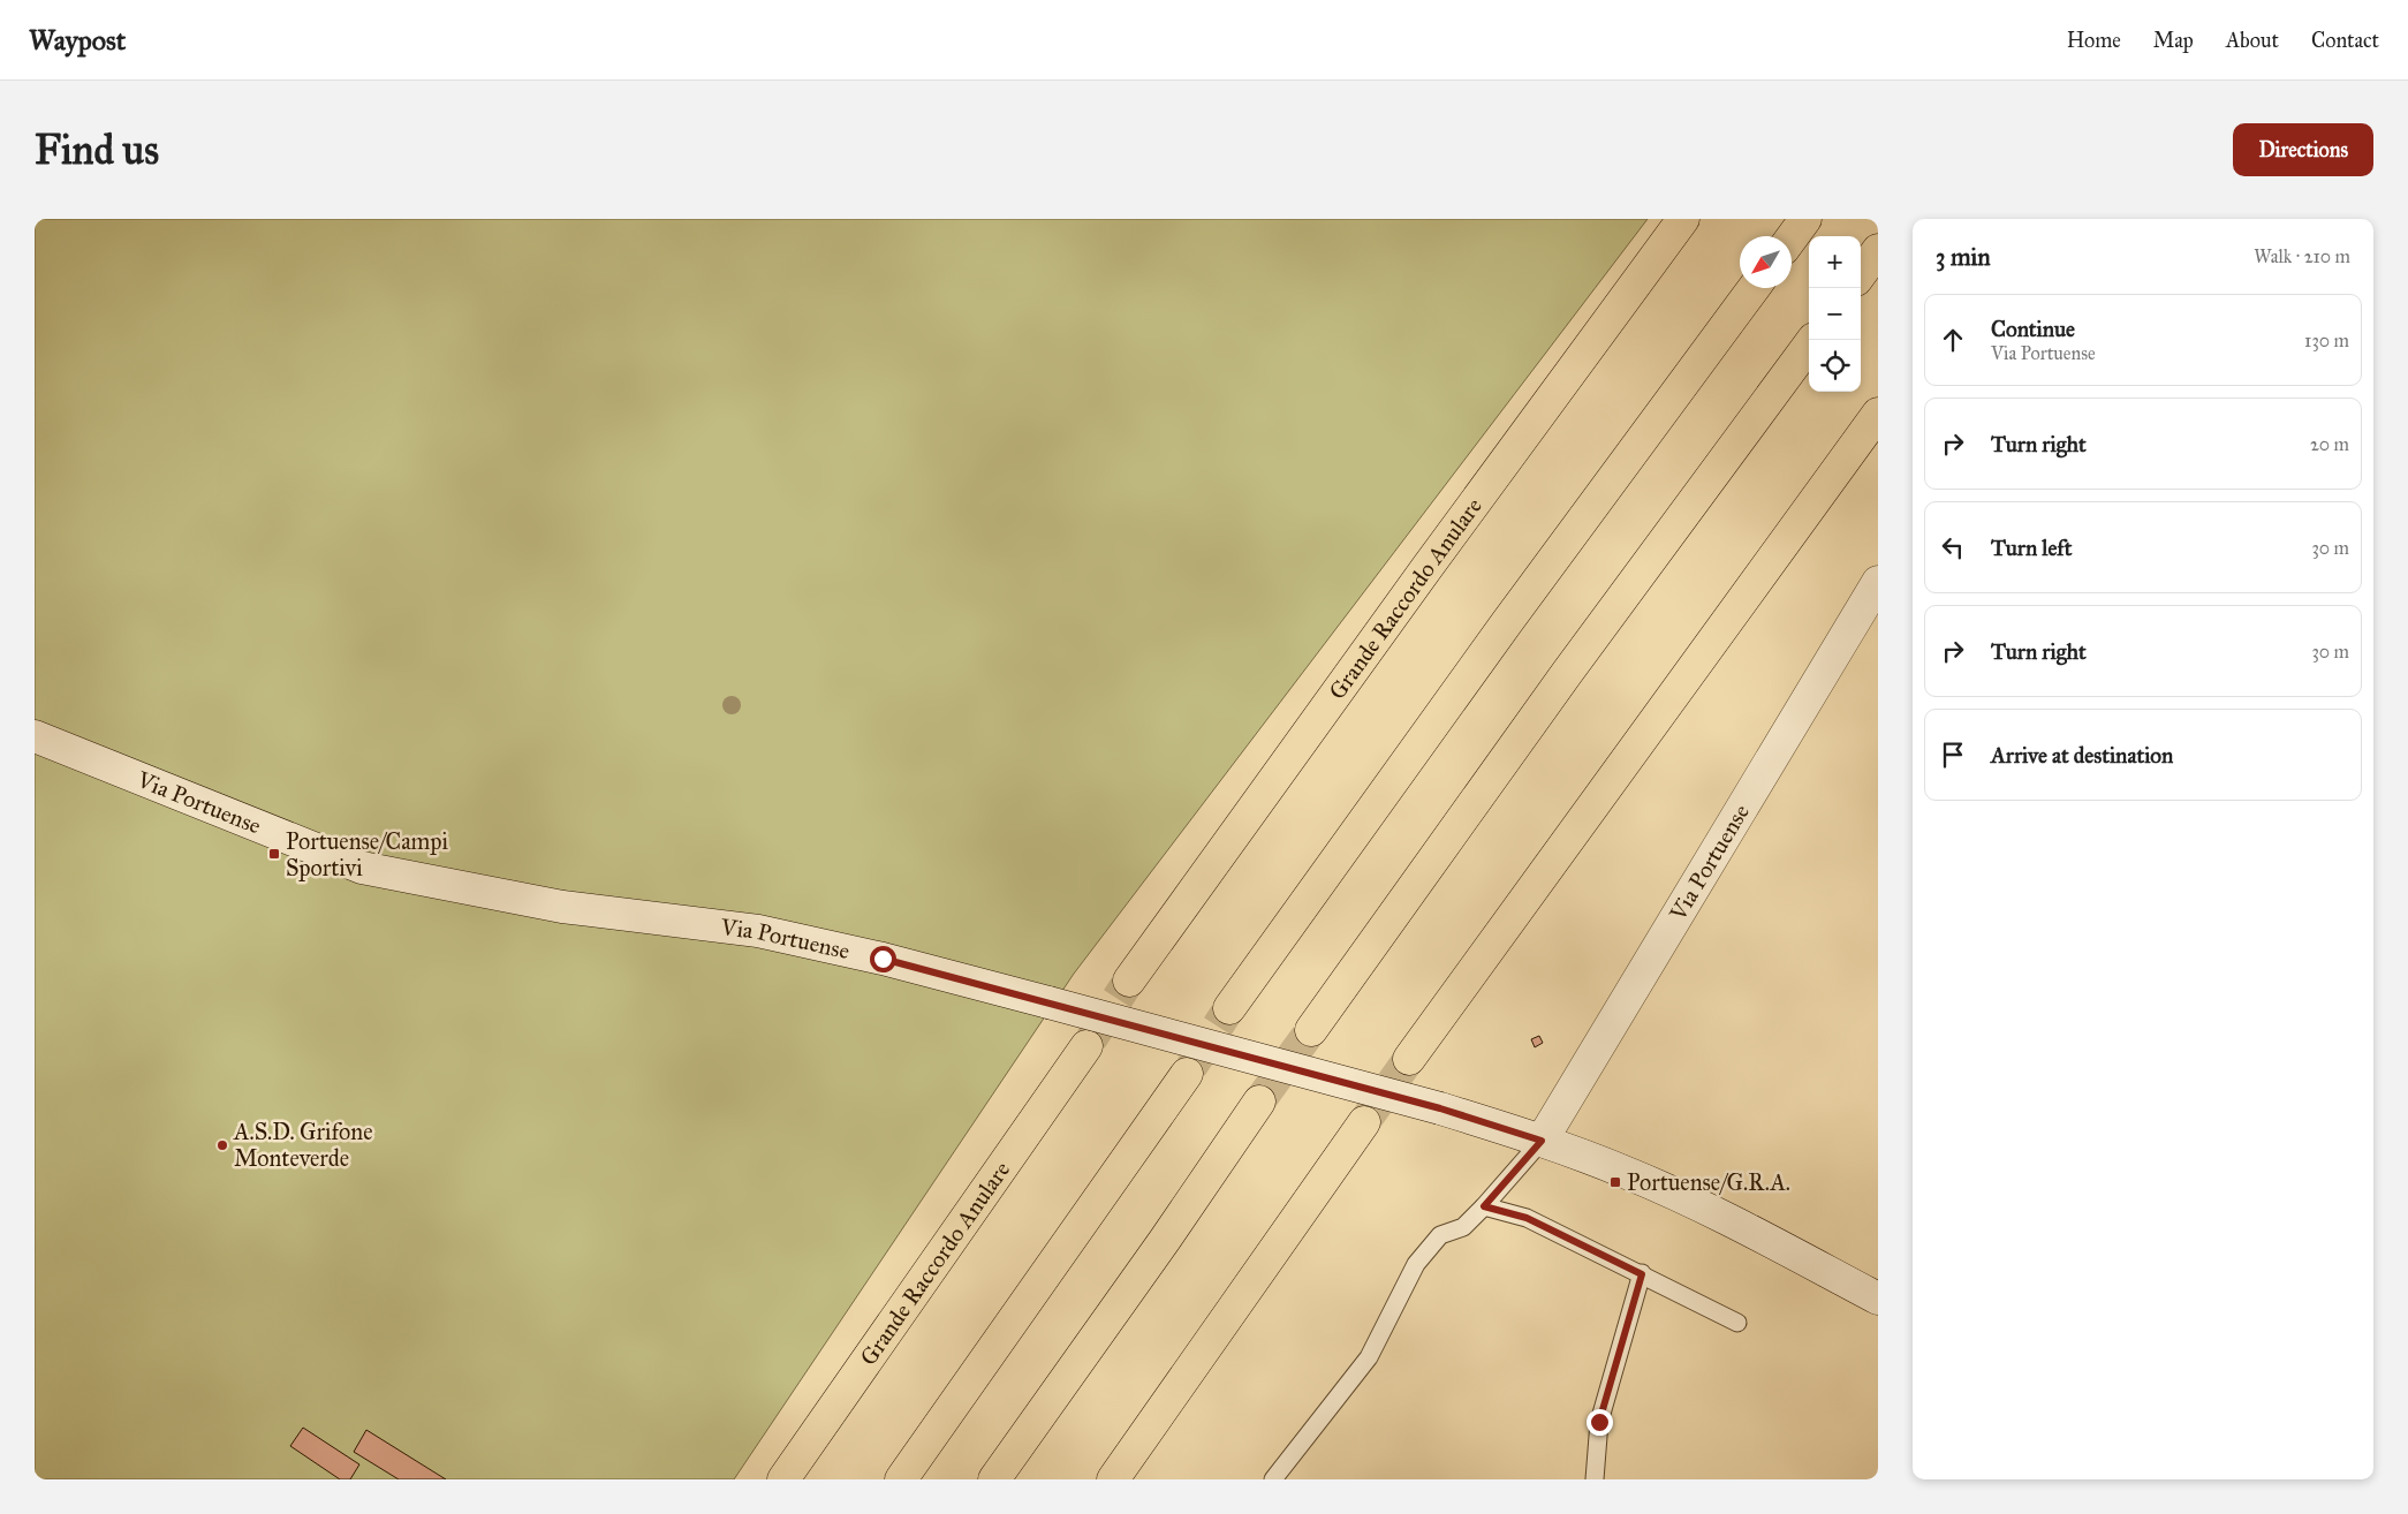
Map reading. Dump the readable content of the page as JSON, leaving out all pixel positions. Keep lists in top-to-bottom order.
{
  "streets": {
    "highway": ["Grande Raccordo Anulare"],
    "main road": ["Via Portuense"]
  },
  "places": {
    "transit": ["Portuense/Campi Sportivi", "Portuense/G.R.A."],
    "other": ["A.S.D. Grifone Monteverde"]
  },
  "north": "bottom left",
  "page": {
    "header": "Waypost",
    "nav": [
      "Home",
      "Map",
      "About",
      "Contact"
    ],
    "buttons": "Directions",
    "title": "Find us",
    "heading": ["3 min", "Walk · 210 m"],
    "map_buttons": ["+", "−"],
    "list": [
      ["Continue", "Via Portuense", "130 m"],
      ["Turn right", "20 m"],
      ["Turn left", "30 m"],
      ["Turn right", "30 m"],
      "Arrive at destination"
    ]
  }
}
